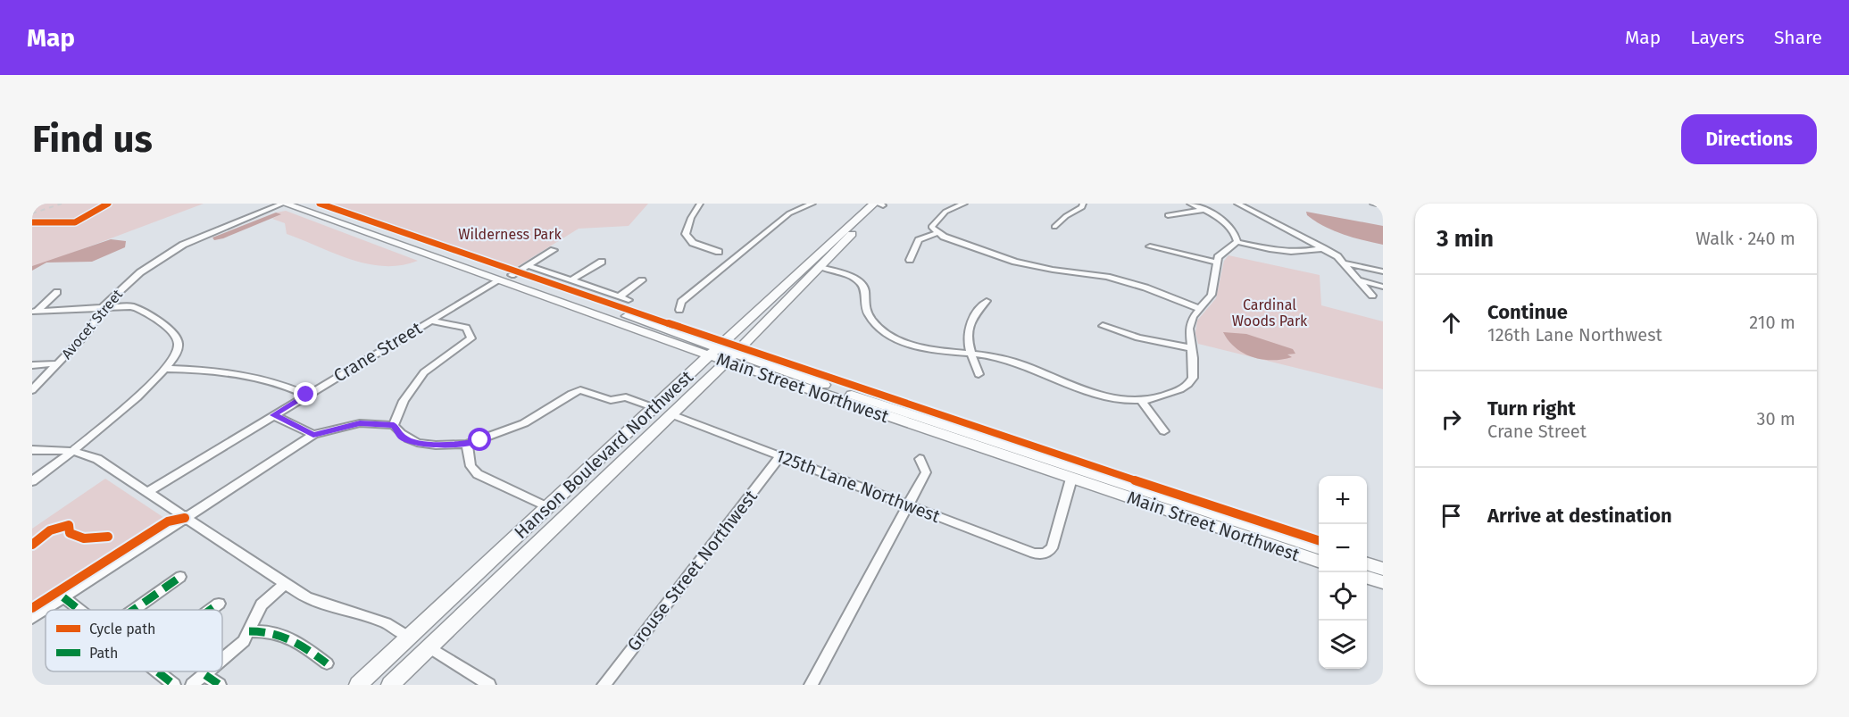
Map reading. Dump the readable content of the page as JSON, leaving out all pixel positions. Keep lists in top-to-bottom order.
{
  "streets": {
    "main road": ["Main Street Northwest", "Hanson Boulevard Northwest"],
    "street": [
      "Avocet Street",
      "Crane Street",
      "125th Lane Northwest",
      "Grouse Street Northwest"
    ]
  },
  "crossings": [
    ["Avocet Street", "Main Street Northwest"],
    ["Crane Street", "Main Street Northwest"],
    ["Main Street Northwest", "Hanson Boulevard Northwest"],
    ["Main Street Northwest", "125th Lane Northwest"],
    ["Hanson Boulevard Northwest", "125th Lane Northwest"],
    ["125th Lane Northwest", "Grouse Street Northwest"]
  ],
  "parks": ["Wilderness Park", "Cardinal Woods Park"],
  "legend": ["Cycle path", "Path"],
  "page": {
    "header": "Map",
    "nav": ["Map", "Layers", "Share"],
    "buttons": "Directions",
    "title": "Find us",
    "heading": ["3 min", "Walk · 240 m"],
    "list": [
      ["Continue", "126th Lane Northwest", "210 m"],
      ["Turn right", "Crane Street", "30 m"],
      "Arrive at destination"
    ],
    "map_buttons": ["+", "−"]
  }
}
